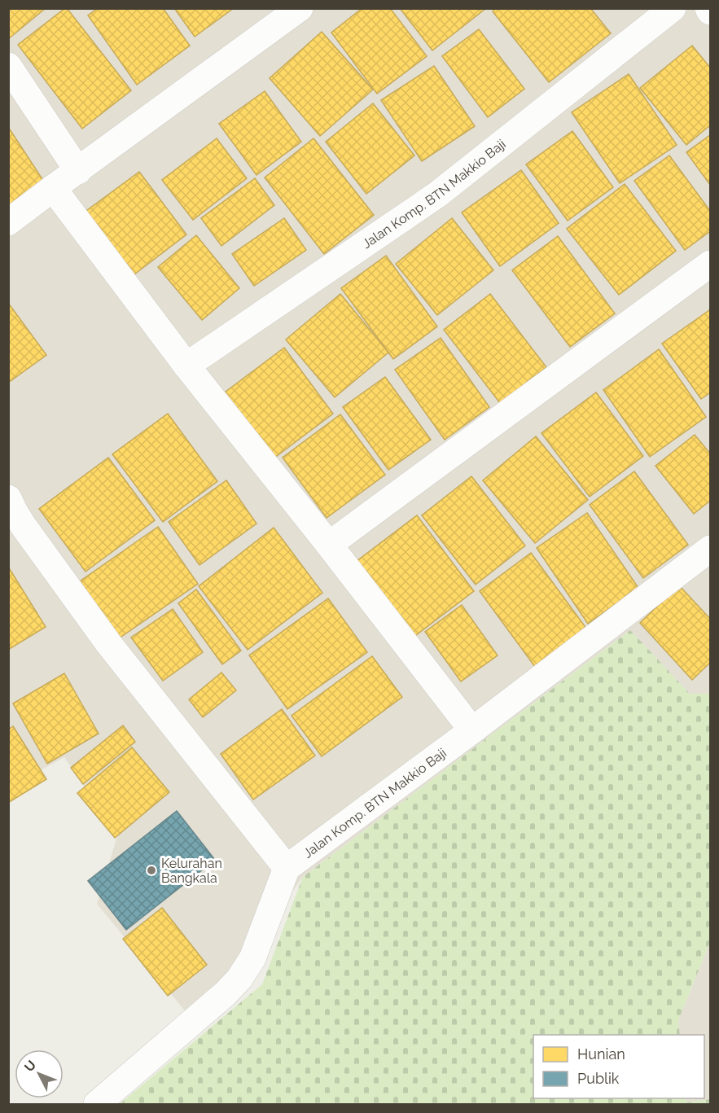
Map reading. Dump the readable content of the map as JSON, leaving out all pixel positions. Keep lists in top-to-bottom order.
{
  "streets": {
    "street": ["Jalan Komp. BTN Makkio Baji"]
  },
  "places": ["Kelurahan Bangkala"],
  "legend": ["Hunian", "Publik"],
  "north": "top left"
}
